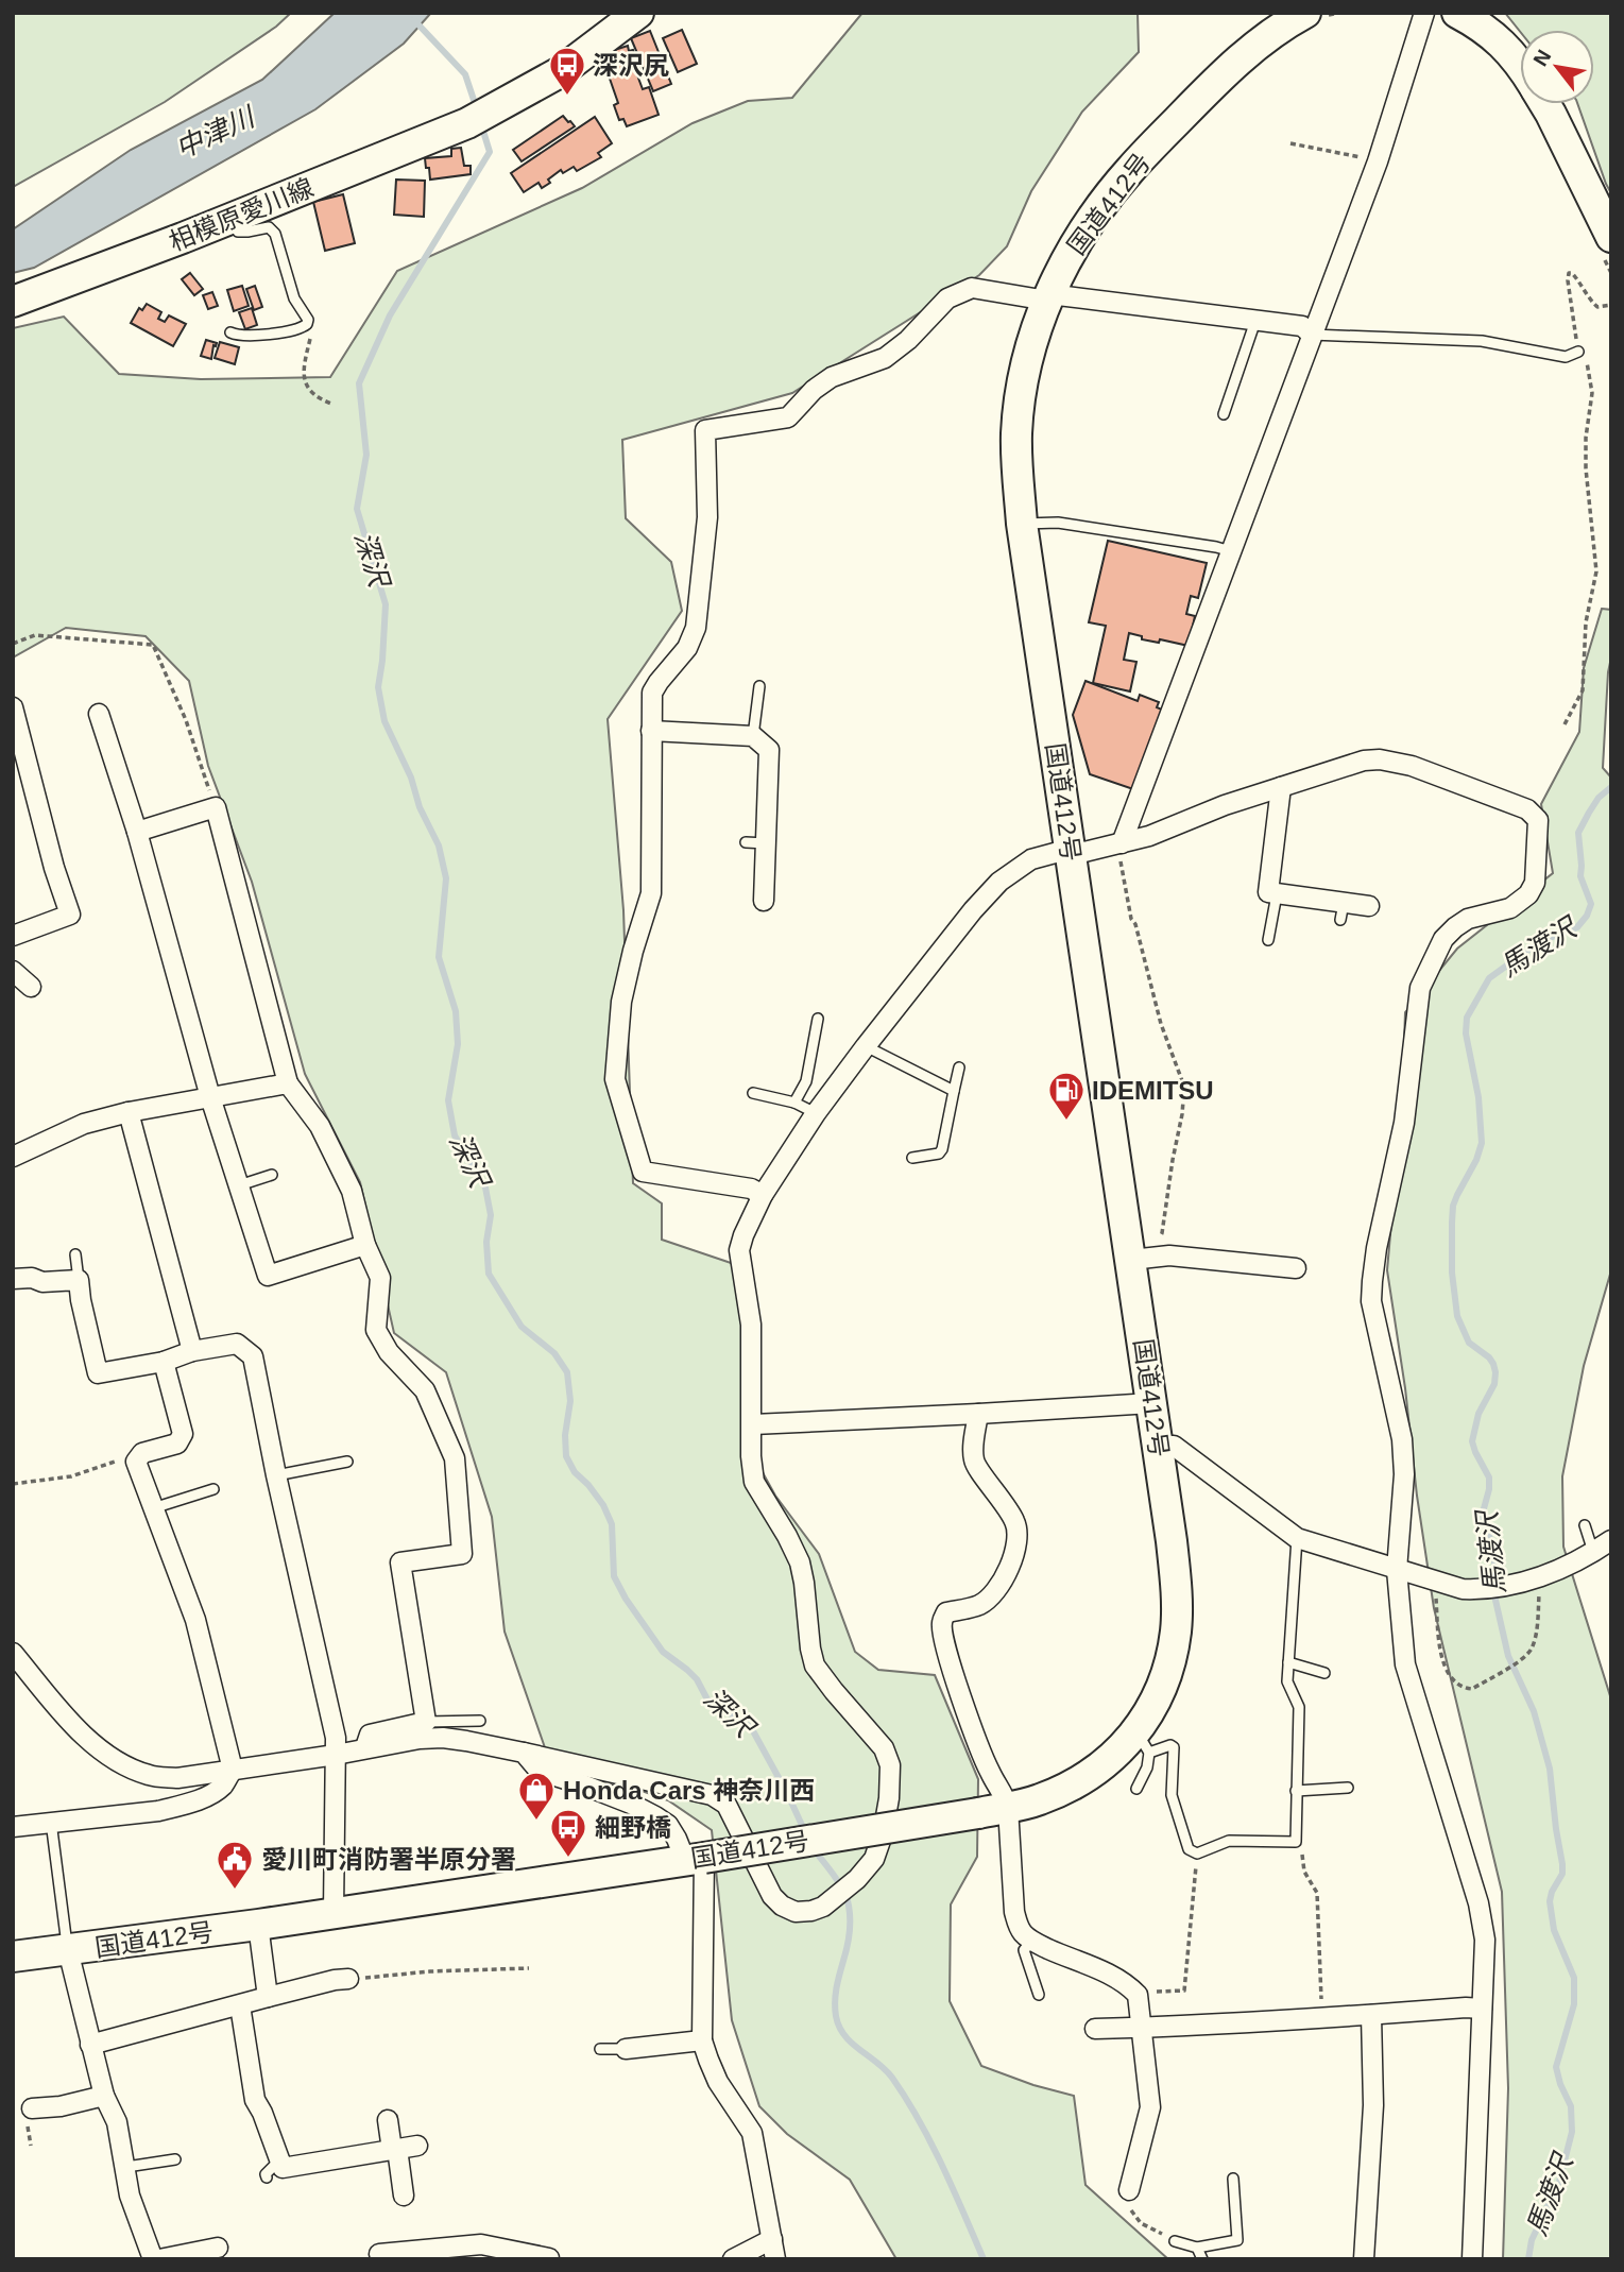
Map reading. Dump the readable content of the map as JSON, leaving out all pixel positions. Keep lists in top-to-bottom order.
{
  "streets": {
    "main road": ["国道412号", "相模原愛川線"]
  },
  "water": ["中津川", "深沢", "馬渡沢"],
  "places": {
    "bus stop": ["深沢尻", "細野橋"],
    "fuel station": ["IDEMITSU"],
    "shop": ["Honda Cars 神奈川西"],
    "public building": ["愛川町消防署半原分署"]
  },
  "north": "top left"
}
